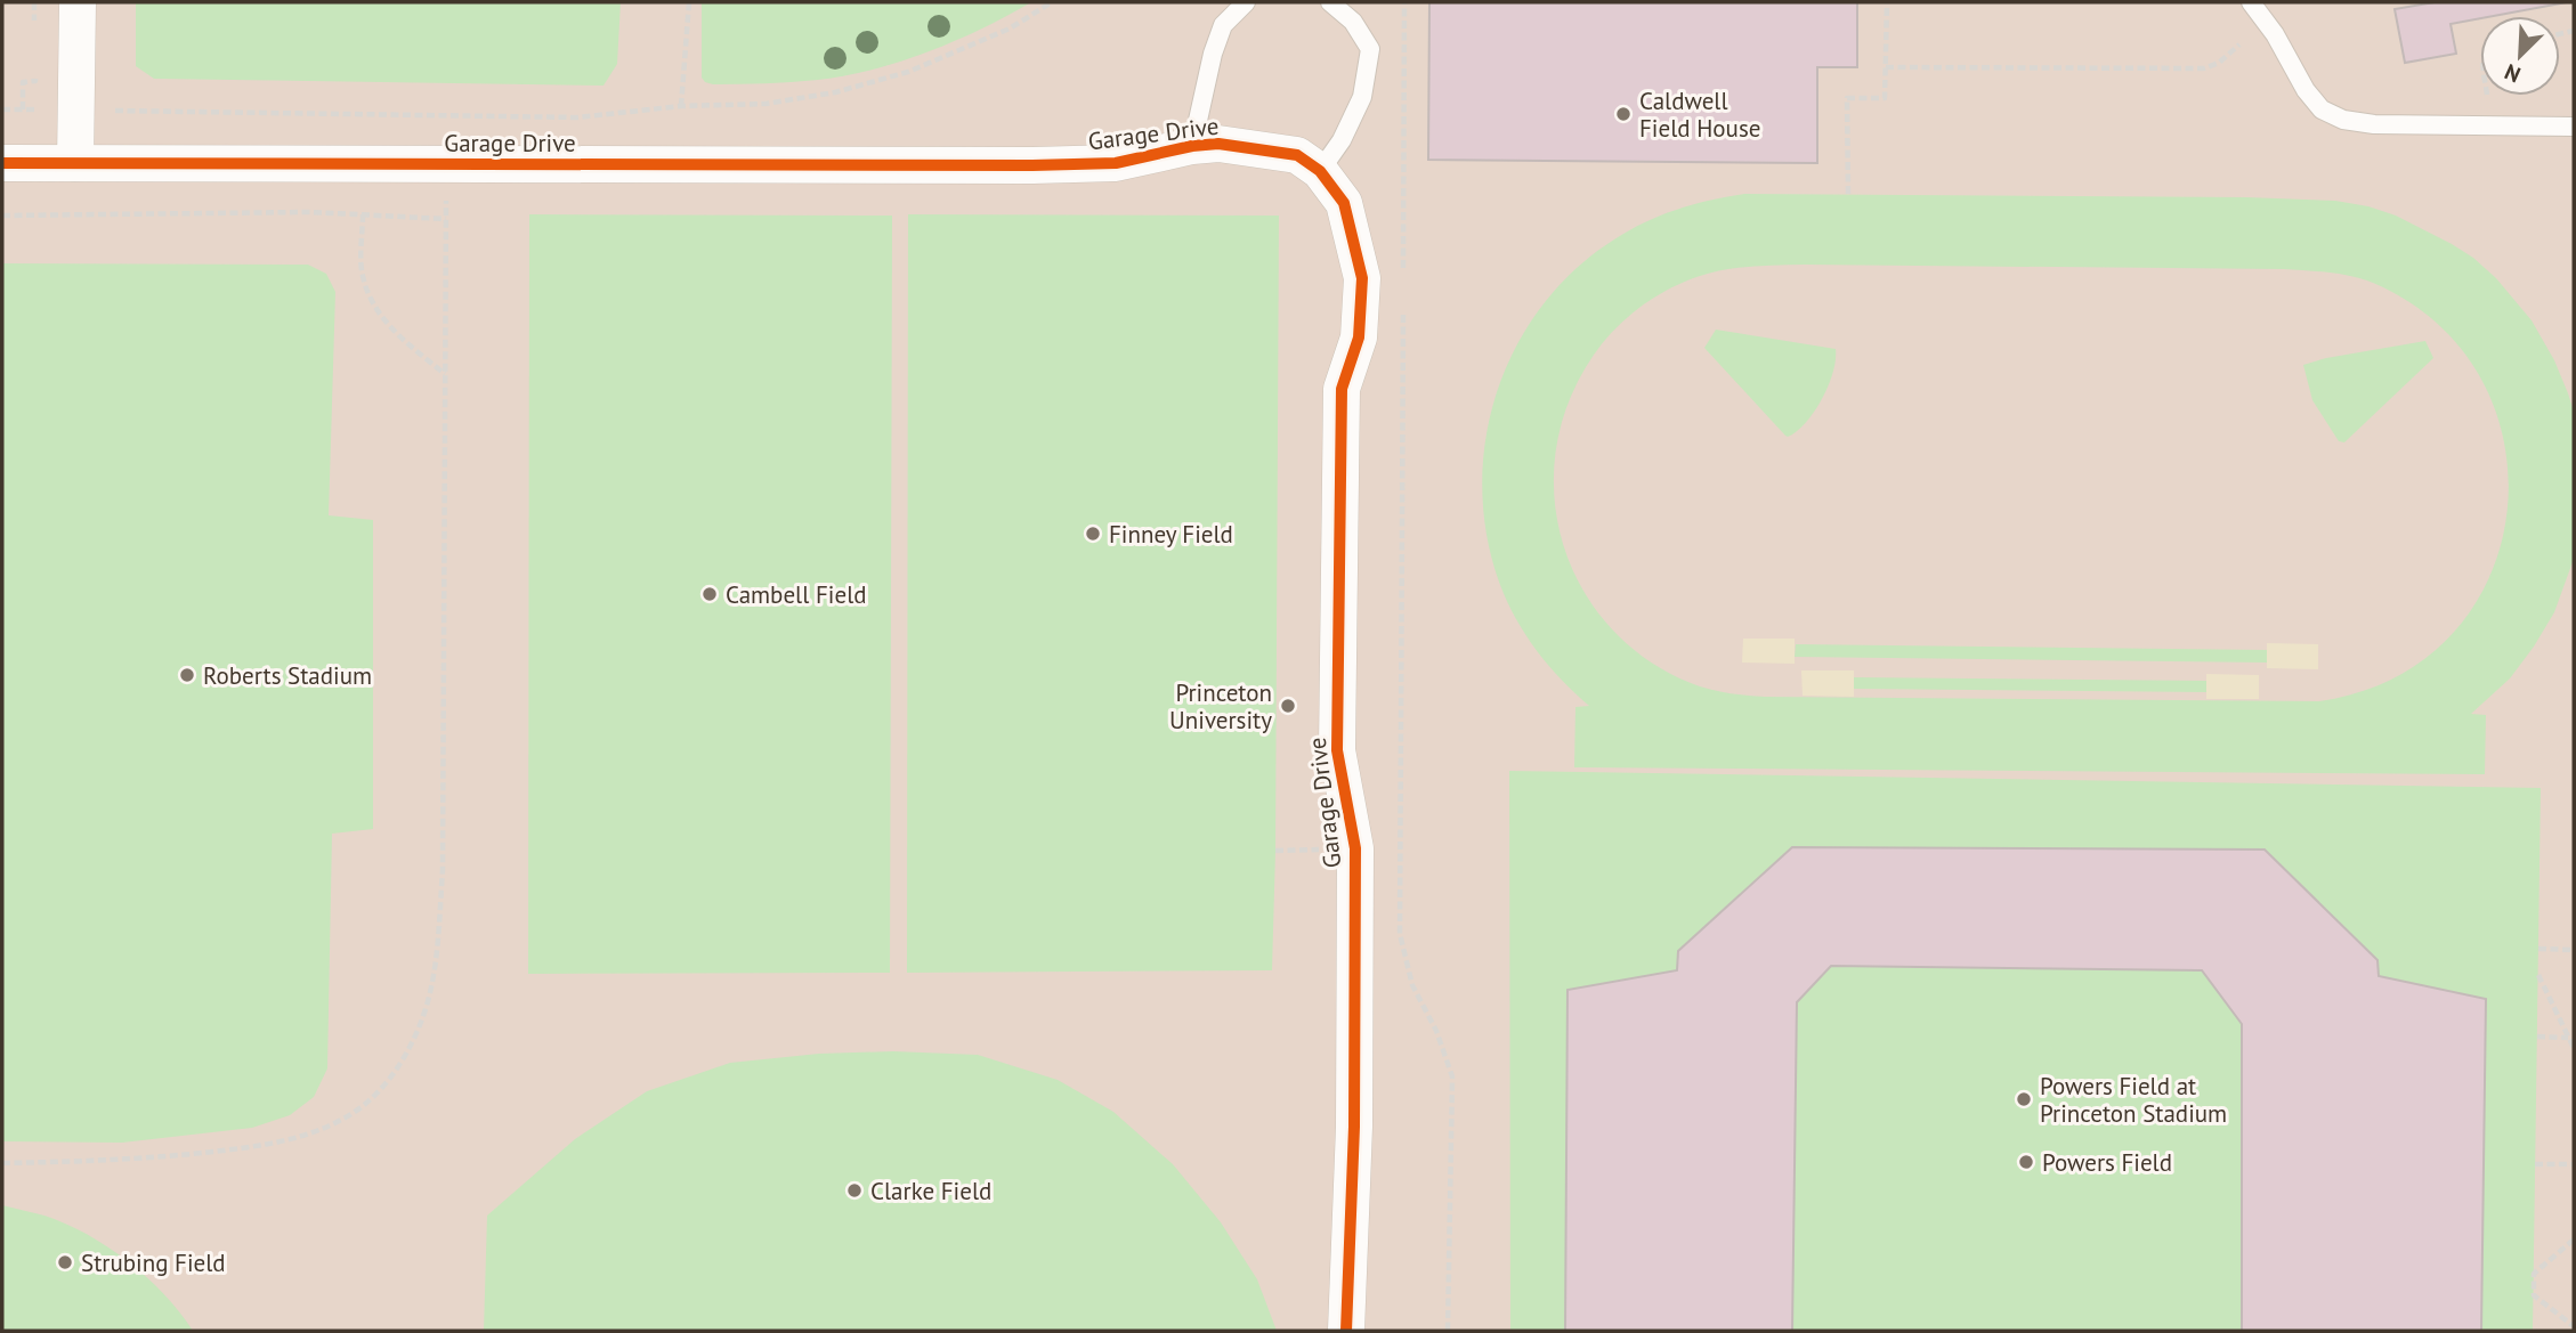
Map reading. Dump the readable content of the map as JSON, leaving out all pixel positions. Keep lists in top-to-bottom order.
{
  "streets": {
    "street": ["Garage Drive"]
  },
  "places": [
    "Caldwell Field House",
    "Finney Field",
    "Cambell Field",
    "Roberts Stadium",
    "Princeton University",
    "Powers Field at Princeton Stadium",
    "Powers Field",
    "Clarke Field",
    "Strubing Field"
  ],
  "north": "bottom left"
}
